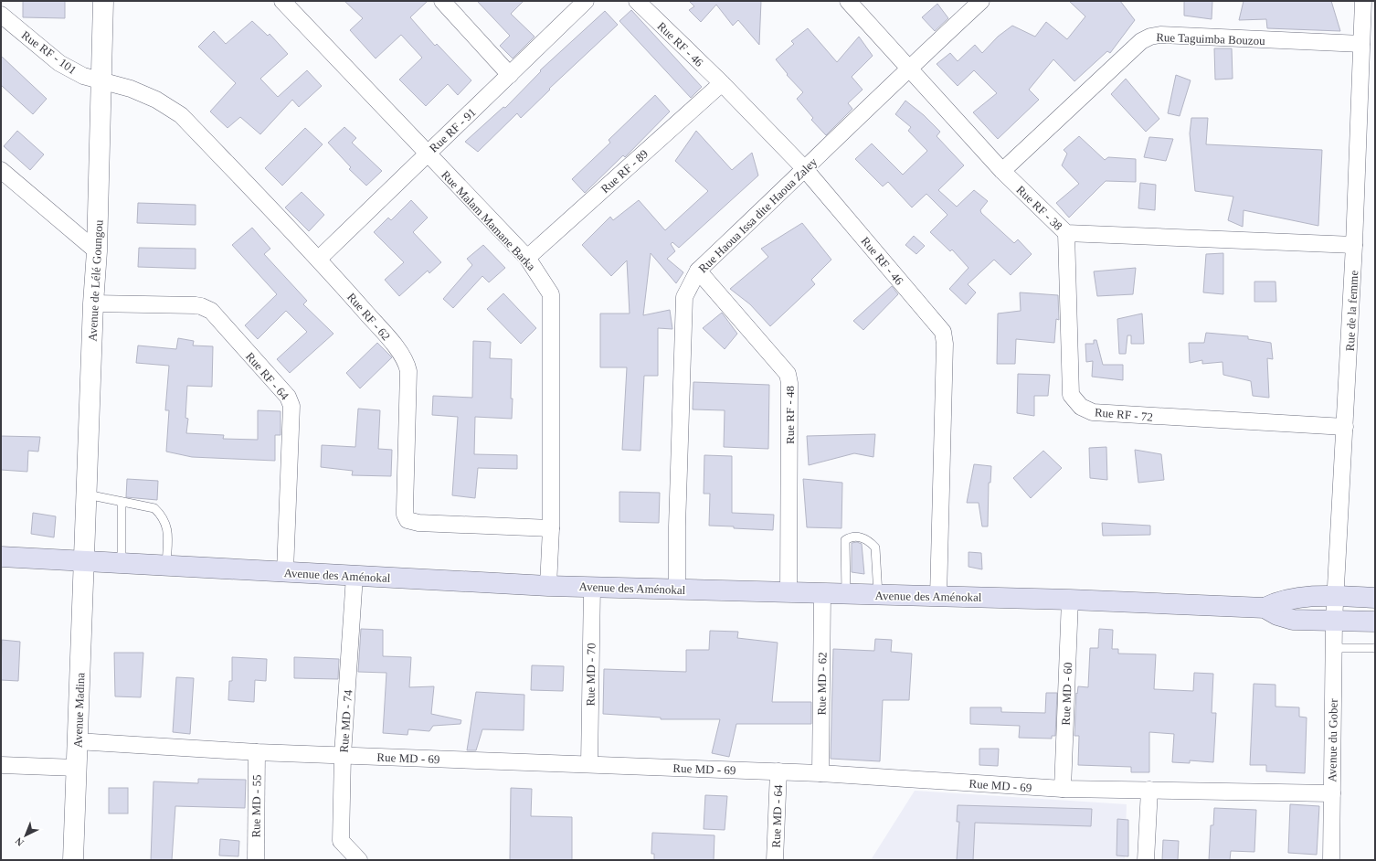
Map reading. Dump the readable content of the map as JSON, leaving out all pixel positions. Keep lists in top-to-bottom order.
{
  "streets": {
    "main road": ["Avenue des Aménokal"],
    "street": [
      "Rue Taguimba Bouzou",
      "Rue RF - 46",
      "Rue RF - 101",
      "Rue RF - 91",
      "Rue RF - 89",
      "Rue RF - 38",
      "Rue Haoua Issa dite Haoua Zaley",
      "Rue Malam Mamane Barka",
      "Avenue de Lélé Goungou",
      "Rue de la femme",
      "Rue RF - 62",
      "Rue RF - 64",
      "Rue RF - 72",
      "Rue RF - 48",
      "Rue MD - 70",
      "Rue MD - 62",
      "Rue MD - 60",
      "Avenue Madina",
      "Rue MD - 74",
      "Avenue du Gober",
      "Rue MD - 69",
      "Rue MD - 55",
      "Rue MD - 64"
    ]
  },
  "crossings": [
    ["Rue Taguimba Bouzou", "Rue RF - 38"],
    ["Rue Taguimba Bouzou", "Rue de la femme"],
    ["Rue RF - 46", "Rue RF - 89"],
    ["Rue RF - 46", "Rue Haoua Issa dite Haoua Zaley"],
    ["Rue RF - 46", "Avenue des Aménokal"],
    ["Rue RF - 101", "Avenue de Lélé Goungou"],
    ["Rue RF - 101", "Rue RF - 62"],
    ["Rue RF - 91", "Rue Malam Mamane Barka"],
    ["Rue RF - 91", "Rue RF - 62"],
    ["Rue RF - 89", "Rue Malam Mamane Barka"],
    ["Rue RF - 38", "Rue Haoua Issa dite Haoua Zaley"],
    ["Rue RF - 38", "Rue de la femme"],
    ["Rue RF - 38", "Rue RF - 72"],
    ["Rue Haoua Issa dite Haoua Zaley", "Rue RF - 48"],
    ["Rue Malam Mamane Barka", "Rue RF - 62"],
    ["Rue Malam Mamane Barka", "Avenue des Aménokal"],
    ["Avenue de Lélé Goungou", "Rue RF - 62"],
    ["Avenue de Lélé Goungou", "Rue RF - 64"],
    ["Avenue de Lélé Goungou", "Avenue des Aménokal"],
    ["Avenue de Lélé Goungou", "Avenue Madina"],
    ["Rue de la femme", "Rue RF - 72"],
    ["Rue de la femme", "Avenue des Aménokal"],
    ["Rue de la femme", "Avenue du Gober"],
    ["Rue RF - 64", "Avenue des Aménokal"],
    ["Rue RF - 48", "Avenue des Aménokal"],
    ["Avenue des Aménokal", "Rue MD - 70"],
    ["Avenue des Aménokal", "Rue MD - 62"],
    ["Avenue des Aménokal", "Rue MD - 60"],
    ["Avenue des Aménokal", "Avenue Madina"],
    ["Avenue des Aménokal", "Rue MD - 74"],
    ["Avenue des Aménokal", "Avenue du Gober"],
    ["Rue MD - 70", "Rue MD - 69"],
    ["Rue MD - 62", "Rue MD - 69"],
    ["Rue MD - 60", "Rue MD - 69"],
    ["Avenue Madina", "Rue MD - 69"],
    ["Rue MD - 74", "Rue MD - 69"],
    ["Avenue du Gober", "Rue MD - 69"],
    ["Rue MD - 69", "Rue MD - 55"],
    ["Rue MD - 69", "Rue MD - 64"]
  ],
  "north": "bottom left"
}
